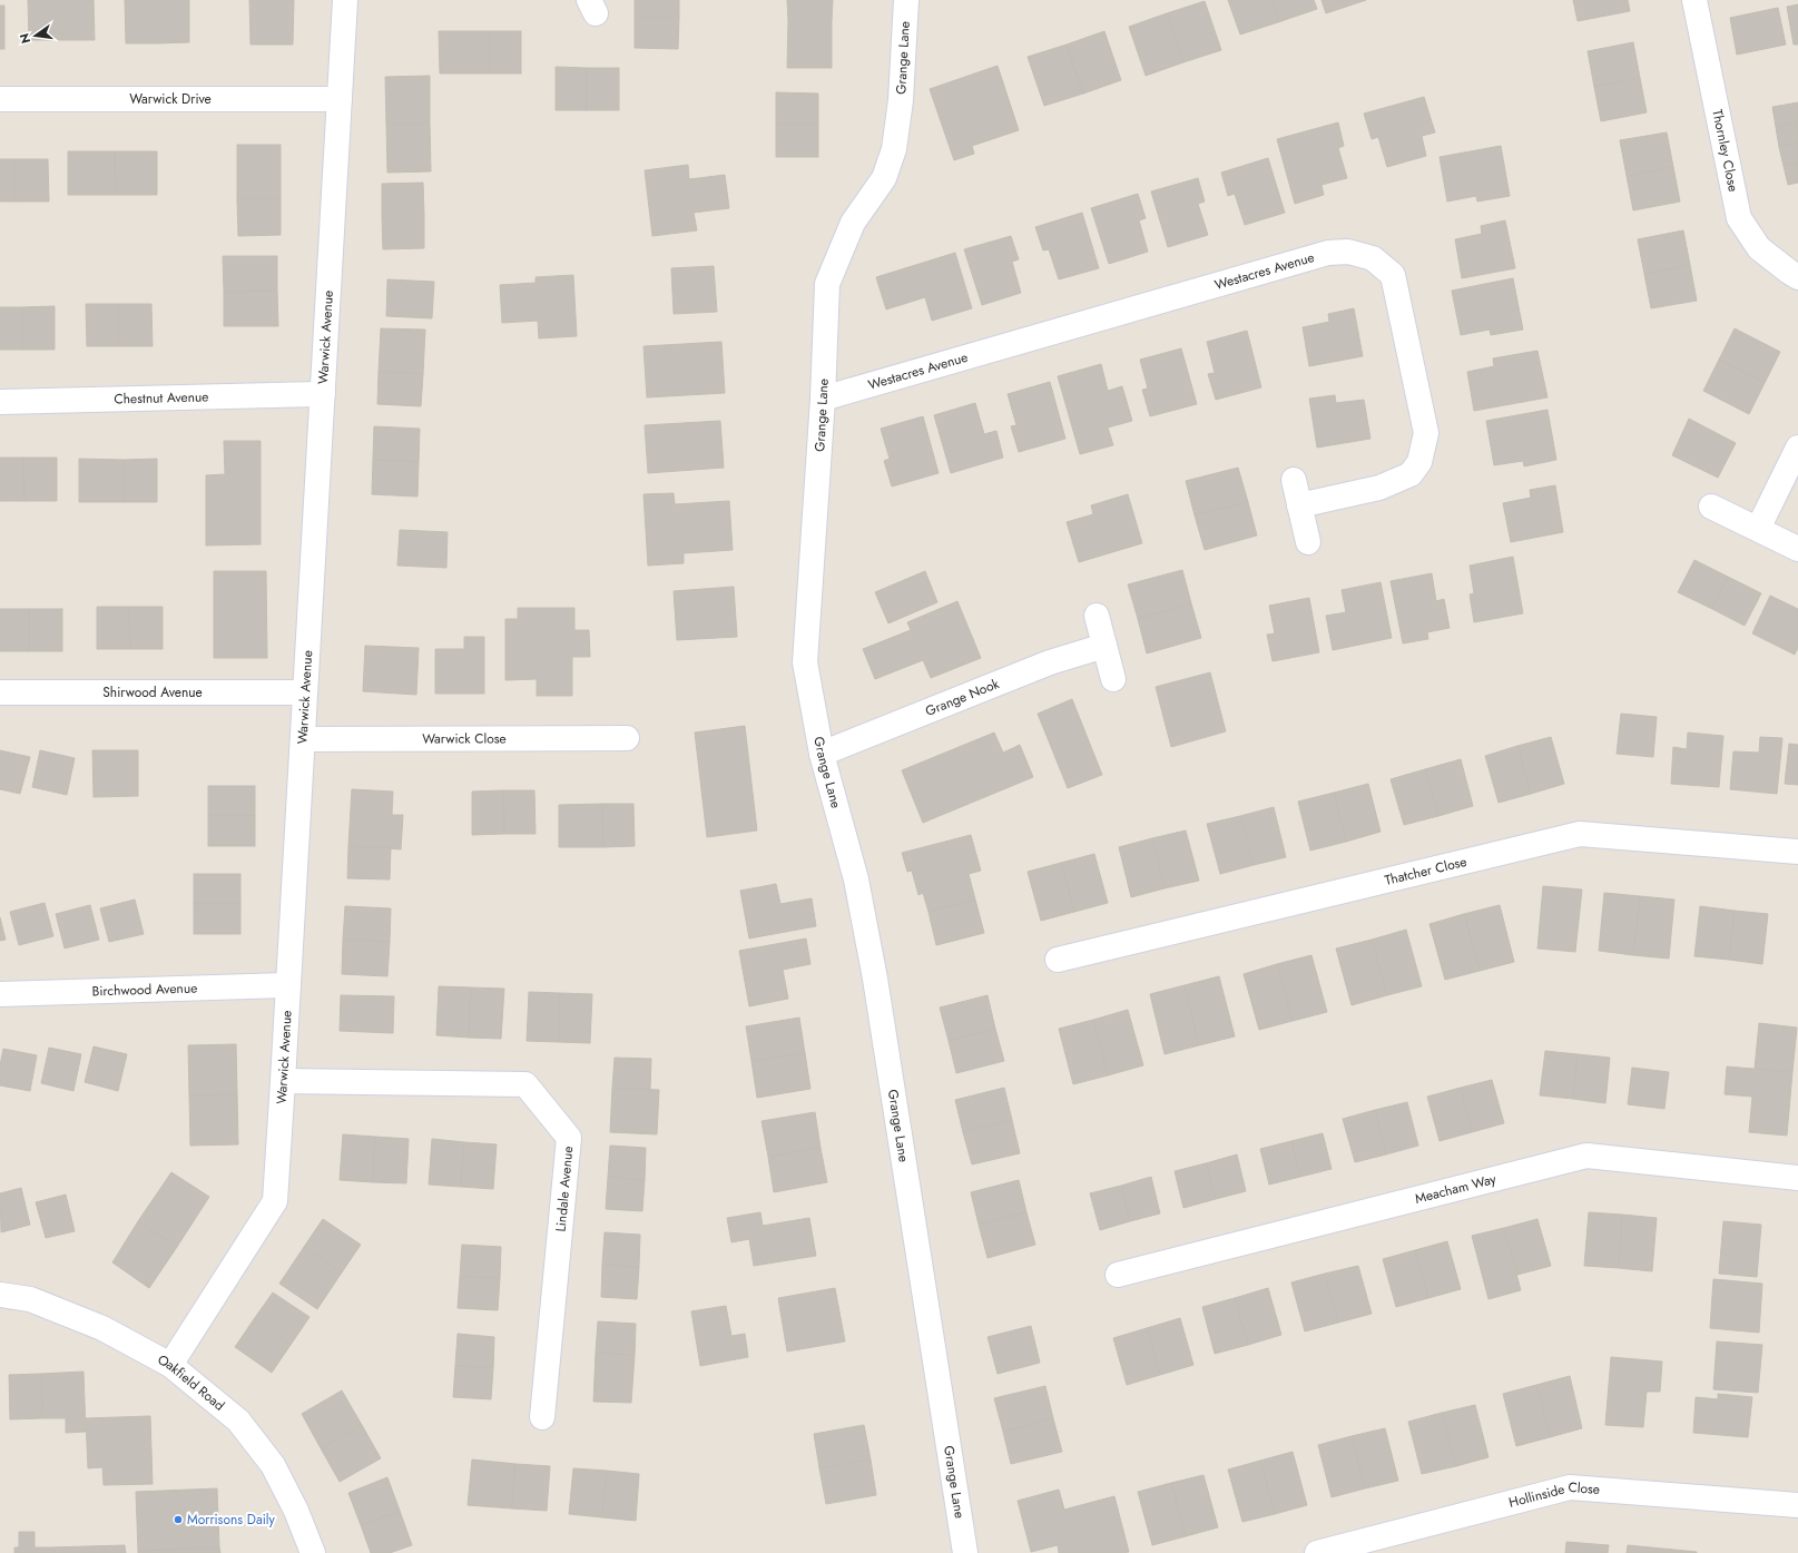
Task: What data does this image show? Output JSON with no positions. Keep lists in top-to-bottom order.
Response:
{
  "streets": {
    "street": [
      "Grange Lane",
      "Warwick Drive",
      "Thornley Close",
      "Westacres Avenue",
      "Warwick Avenue",
      "Chestnut Avenue",
      "Shirwood Avenue",
      "Grange Nook",
      "Warwick Close",
      "Thatcher Close",
      "Birchwood Avenue",
      "Lindale Avenue",
      "Meacham Way",
      "Oakfield Road",
      "Hollinside Close"
    ]
  },
  "crossings": [
    ["Grange Lane", "Westacres Avenue"],
    ["Grange Lane", "Grange Nook"],
    ["Warwick Drive", "Warwick Avenue"],
    ["Warwick Avenue", "Chestnut Avenue"],
    ["Warwick Avenue", "Shirwood Avenue"],
    ["Warwick Avenue", "Warwick Close"],
    ["Warwick Avenue", "Birchwood Avenue"],
    ["Warwick Avenue", "Lindale Avenue"],
    ["Warwick Avenue", "Oakfield Road"]
  ],
  "places": ["Morrisons Daily"],
  "north": "left"
}
